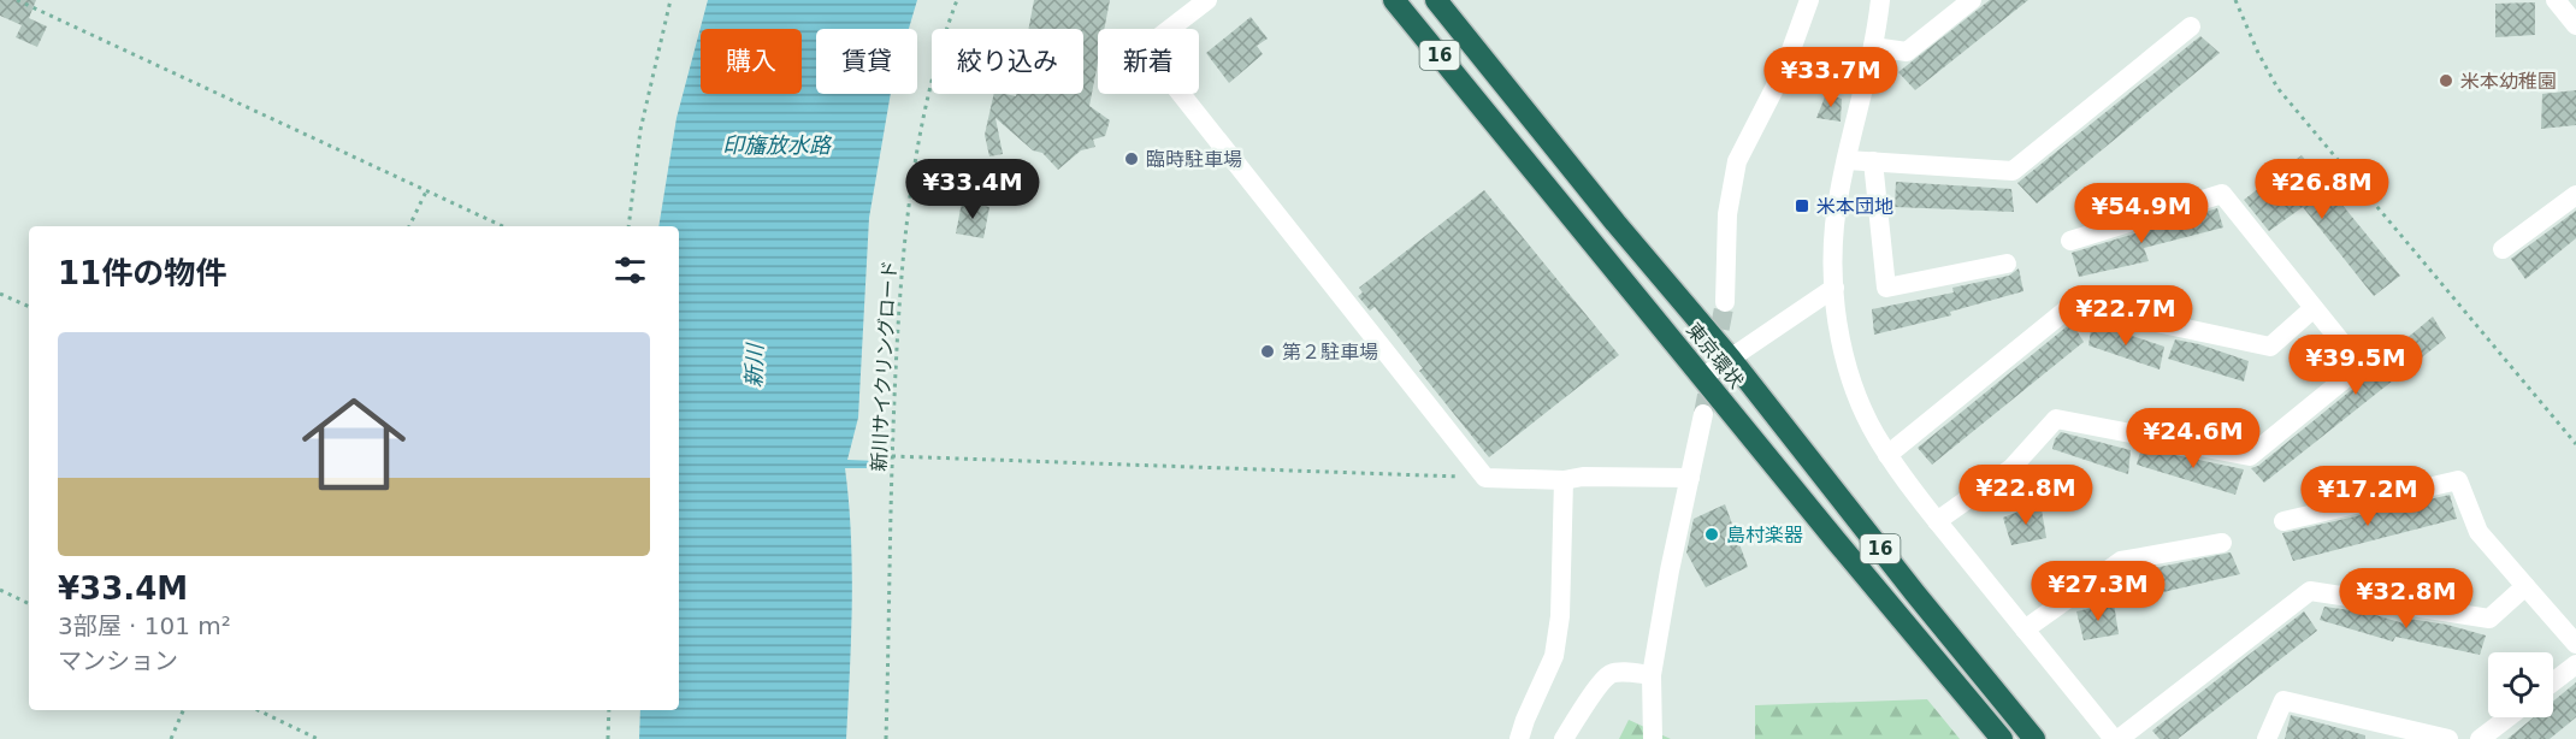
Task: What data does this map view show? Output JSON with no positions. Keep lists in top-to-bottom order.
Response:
{
  "streets": {
    "highway": ["16", "東京環状"],
    "path": ["新川サイクリングロード"]
  },
  "water": ["印旛放水路", "新川"],
  "places": {
    "other": [
      "米本幼稚園",
      "臨時駐車場",
      "第２駐車場",
      "島村楽器"
    ],
    "transit": ["米本団地"]
  },
  "page": {
    "chip": [
      "購入",
      "賃貸",
      "絞り込み",
      "新着"
    ],
    "price": [
      "¥33.7M",
      "¥33.4M",
      "¥26.8M",
      "¥54.9M",
      "¥22.7M",
      "¥39.5M",
      "¥24.6M",
      "¥22.8M",
      "¥17.2M",
      "¥27.3M",
      "¥32.8M"
    ],
    "heading": "11件の物件",
    "list": [
      {
        "name": "¥33.4M",
        "note": "3部屋 · 101 m² · マンション"
      }
    ]
  }
}
